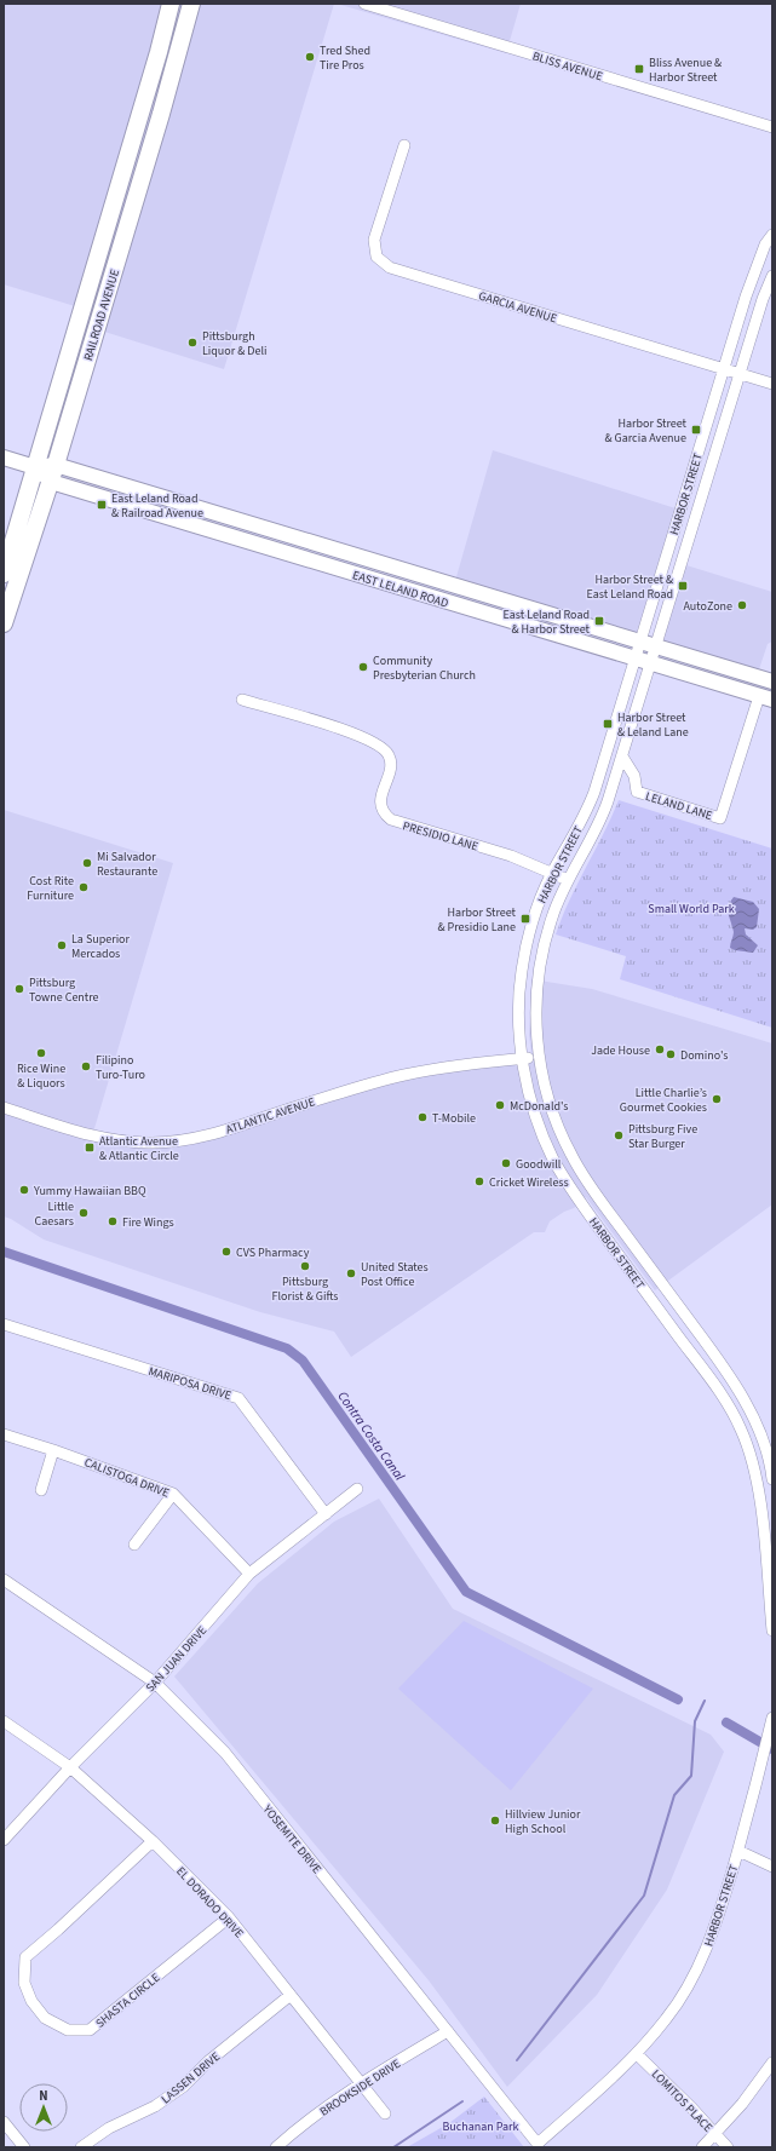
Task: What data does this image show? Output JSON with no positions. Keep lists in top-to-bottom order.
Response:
{
  "streets": {
    "highway": ["RAILROAD AVENUE"],
    "main road": ["EAST LELAND ROAD"],
    "street": [
      "BLISS AVENUE",
      "GARCIA AVENUE",
      "HARBOR STREET",
      "LELAND LANE",
      "PRESIDIO LANE",
      "ATLANTIC AVENUE",
      "MARIPOSA DRIVE",
      "CALISTOGA DRIVE",
      "SAN JUAN DRIVE",
      "YOSEMITE DRIVE",
      "EL DORADO DRIVE",
      "SHASTA CIRCLE",
      "LASSEN DRIVE",
      "BROOKSIDE DRIVE",
      "LOMITOS PLACE"
    ]
  },
  "crossings": [
    ["GARCIA AVENUE", "HARBOR STREET"],
    ["RAILROAD AVENUE", "EAST LELAND ROAD"],
    ["HARBOR STREET", "EAST LELAND ROAD"],
    ["HARBOR STREET", "LELAND LANE"],
    ["HARBOR STREET", "PRESIDIO LANE"],
    ["HARBOR STREET", "ATLANTIC AVENUE"],
    ["HARBOR STREET", "YOSEMITE DRIVE"],
    ["HARBOR STREET", "LOMITOS PLACE"],
    ["EAST LELAND ROAD", "LELAND LANE"],
    ["MARIPOSA DRIVE", "SAN JUAN DRIVE"],
    ["CALISTOGA DRIVE", "SAN JUAN DRIVE"],
    ["SAN JUAN DRIVE", "YOSEMITE DRIVE"],
    ["SAN JUAN DRIVE", "EL DORADO DRIVE"],
    ["YOSEMITE DRIVE", "BROOKSIDE DRIVE"],
    ["EL DORADO DRIVE", "SHASTA CIRCLE"],
    ["EL DORADO DRIVE", "LASSEN DRIVE"],
    ["EL DORADO DRIVE", "BROOKSIDE DRIVE"]
  ],
  "water": ["Contra Costa Canal"],
  "parks": ["Small World Park", "Buchanan Park"],
  "places": {
    "other": [
      "Tred Shed Tire Pros",
      "Pittsburgh Liquor & Deli",
      "AutoZone",
      "Community Presbyterian Church",
      "Mi Salvador Restaurante",
      "Cost Rite Furniture",
      "La Superior Mercados",
      "Pittsburg Towne Centre",
      "Jade House",
      "Rice Wine & Liquors",
      "Domino's",
      "Filipino Turo-Turo",
      "Little Charlie’s Gourmet Cookies",
      "McDonald's",
      "T-Mobile",
      "Pittsburg Five Star Burger",
      "Goodwill",
      "Cricket Wireless",
      "Yummy Hawaiian BBQ",
      "Little Caesars",
      "Fire Wings",
      "CVS Pharmacy",
      "Pittsburg Florist & Gifts",
      "United States Post Office",
      "Hillview Junior High School"
    ],
    "transit": [
      "Bliss Avenue & Harbor Street",
      "Harbor Street & Garcia Avenue",
      "East Leland Road & Railroad Avenue",
      "Harbor Street & East Leland Road",
      "East Leland Road & Harbor Street",
      "Harbor Street & Leland Lane",
      "Harbor Street & Presidio Lane",
      "Atlantic Avenue & Atlantic Circle"
    ]
  },
  "north": "top"
}
